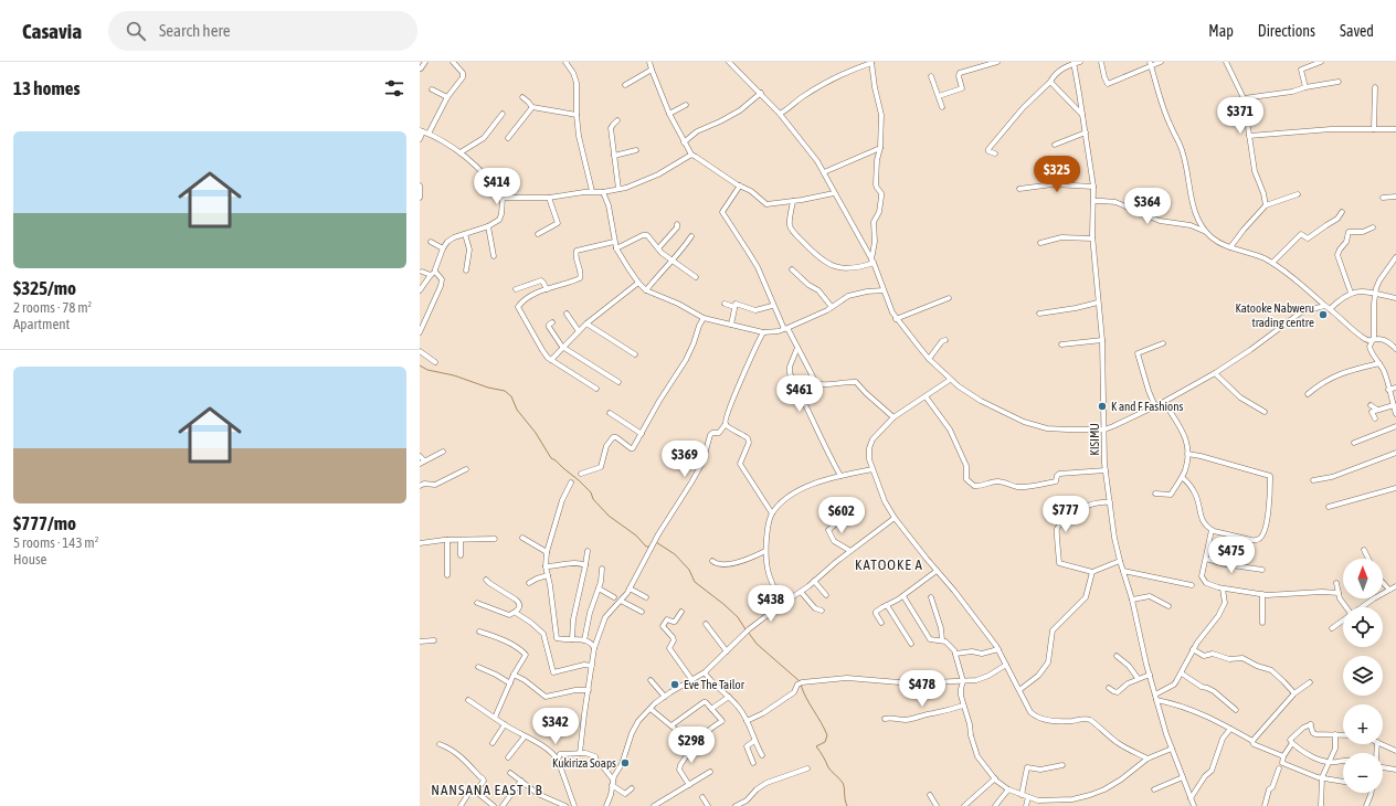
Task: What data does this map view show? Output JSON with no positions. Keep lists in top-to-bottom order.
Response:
{
  "streets": {
    "street": ["KISIMU"]
  },
  "districts": ["KATOOKE A", "NANSANA EAST I B"],
  "places": [
    "Katooke Nabweru trading centre",
    "K and F Fashions",
    "Eve The Tailor",
    "Kukiriza Soaps"
  ],
  "north": "top",
  "page": {
    "header": "Casavia",
    "search": "Search here",
    "nav": ["Map", "Directions", "Saved"],
    "heading": "13 homes",
    "price": [
      "$371",
      "$325",
      "$414",
      "$364",
      "$461",
      "$369",
      "$777",
      "$602",
      "$475",
      "$438",
      "$478",
      "$342",
      "$298"
    ],
    "list": [
      {
        "name": "$325/mo",
        "note": "2 rooms · 78 m² · Apartment"
      },
      {
        "name": "$777/mo",
        "note": "5 rooms · 143 m² · House"
      }
    ],
    "map_buttons": ["+", "−"]
  }
}
